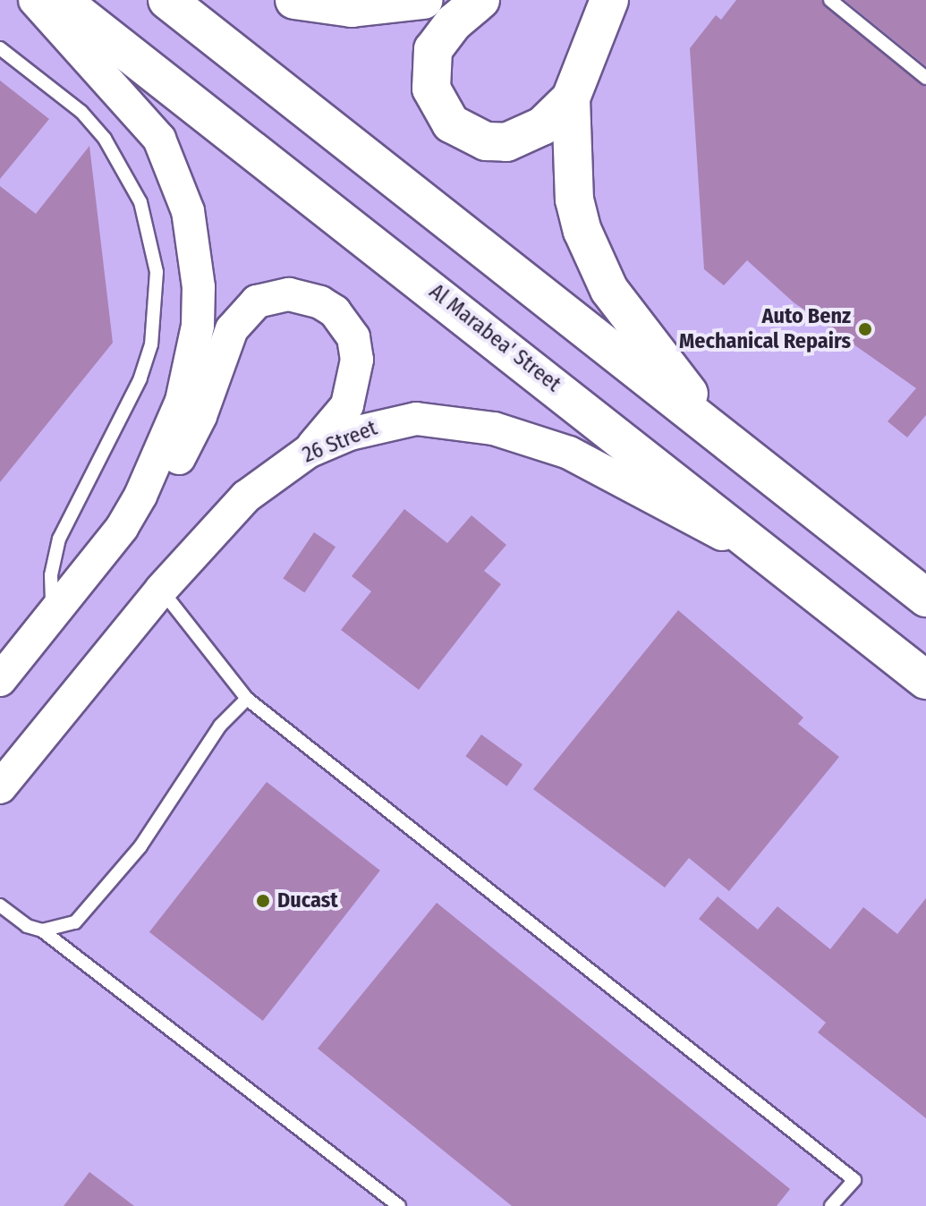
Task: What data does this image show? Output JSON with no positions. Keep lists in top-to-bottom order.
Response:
{
  "streets": {
    "main road": ["Al Marabea' Street"],
    "street": ["26 Street"]
  },
  "crossings": [
    ["Al Marabea' Street", "26 Street"]
  ],
  "places": ["Auto Benz Mechanical Repairs", "Ducast"]
}
